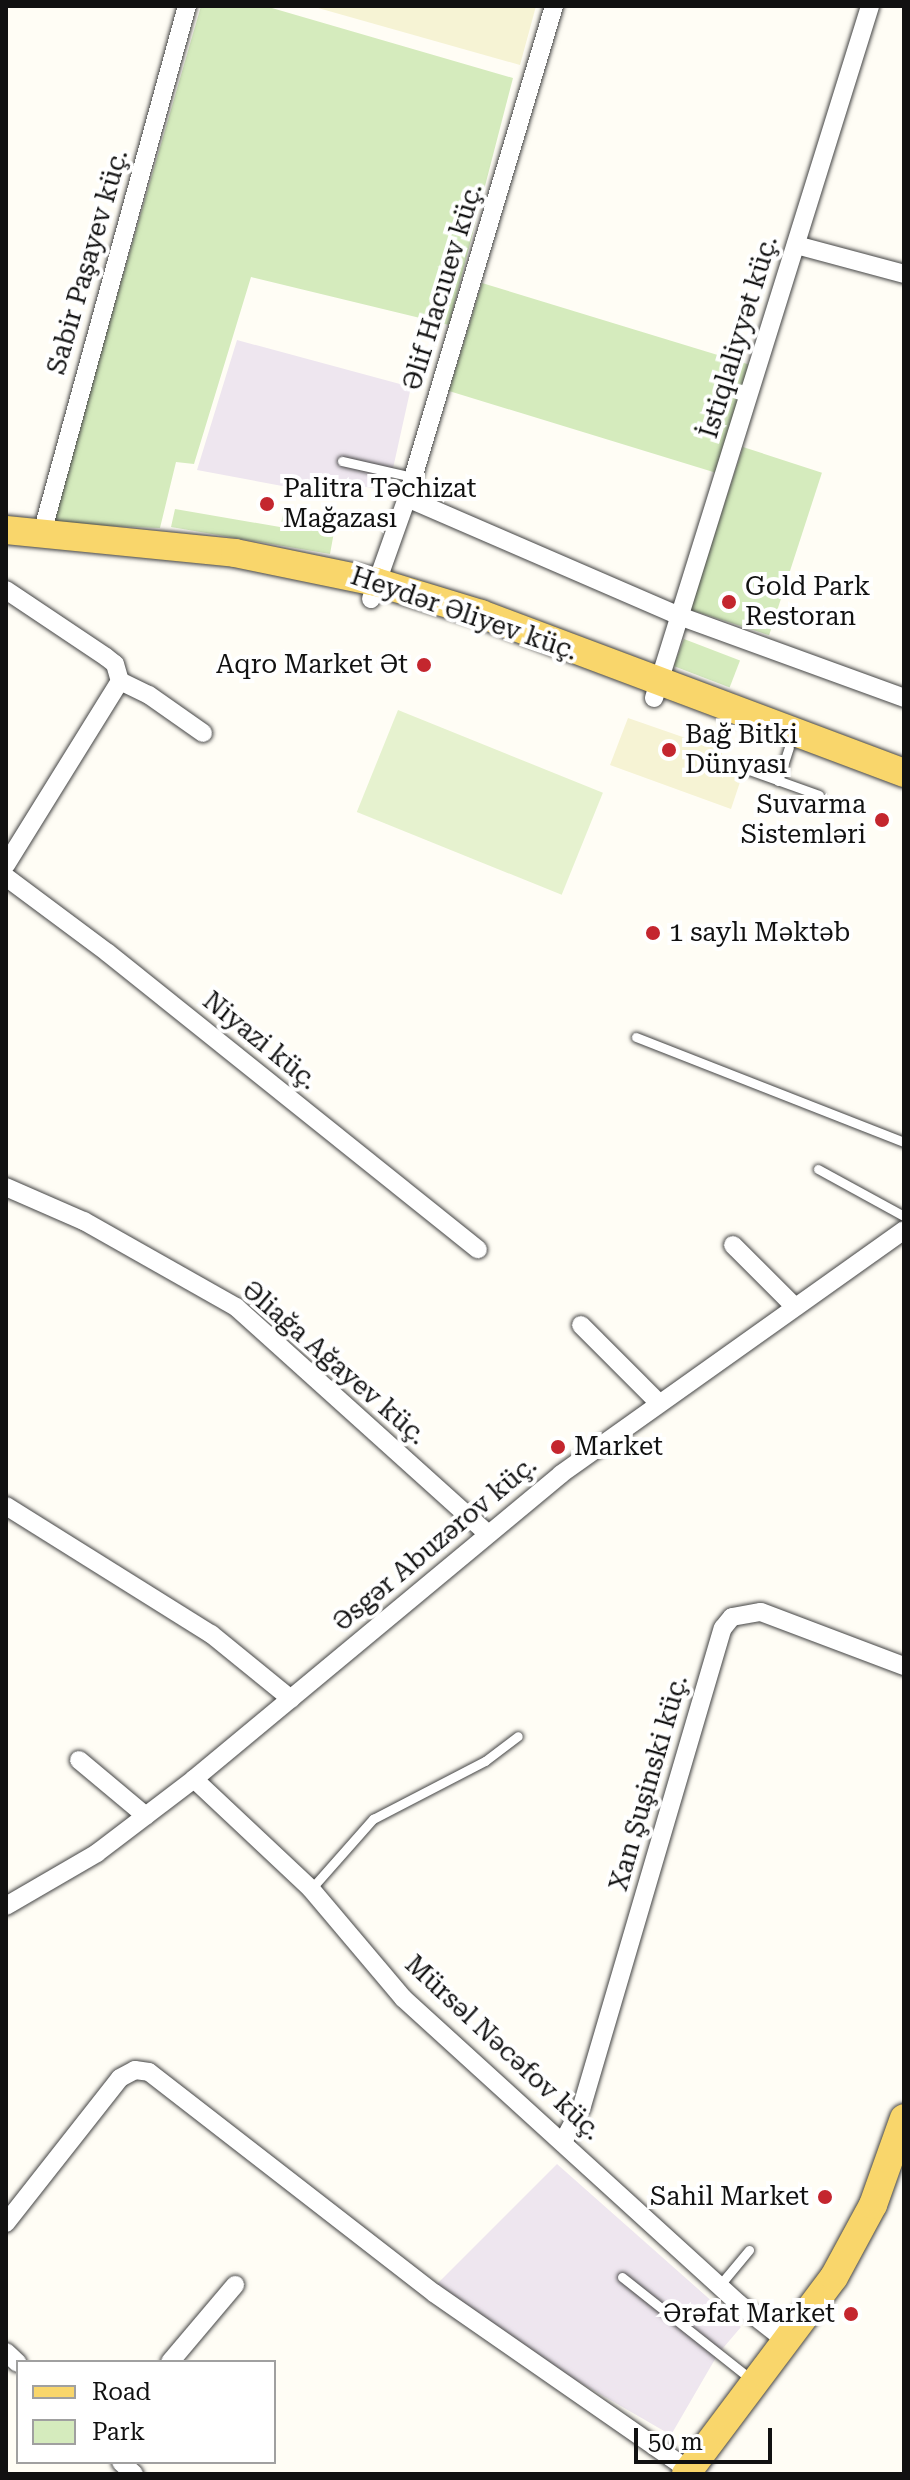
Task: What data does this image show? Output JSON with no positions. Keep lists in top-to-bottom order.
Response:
{
  "streets": {
    "main road": ["Heydər Əliyev küç."],
    "street": [
      "Sabir Paşayev küç.",
      "Əlif Hacıuev küç.",
      "İstiqlaliyyət küç.",
      "Niyazi küç.",
      "Əliağa Ağayev küç.",
      "Əsgər Abuzərov küç.",
      "Xan Şuşinski küç.",
      "Mürsəl Nəcəfov küç."
    ]
  },
  "crossings": [
    ["Sabir Paşayev küç.", "Heydər Əliyev küç."],
    ["Əlif Hacıuev küç.", "Heydər Əliyev küç."],
    ["İstiqlaliyyət küç.", "Heydər Əliyev küç."],
    ["Əliağa Ağayev küç.", "Əsgər Abuzərov küç."],
    ["Əsgər Abuzərov küç.", "Mürsəl Nəcəfov küç."],
    ["Xan Şuşinski küç.", "Mürsəl Nəcəfov küç."]
  ],
  "places": [
    "Palitra Təchizat Mağazası",
    "Gold Park Restoran",
    "Aqro Market Ət",
    "Bağ Bitki Dünyası",
    "Suvarma Sistemləri",
    "1 saylı Məktəb",
    "Market",
    "Sahil Market",
    "Ərəfat Market"
  ],
  "legend": ["Road", "Park"],
  "scale_bar": "50 m"
}
